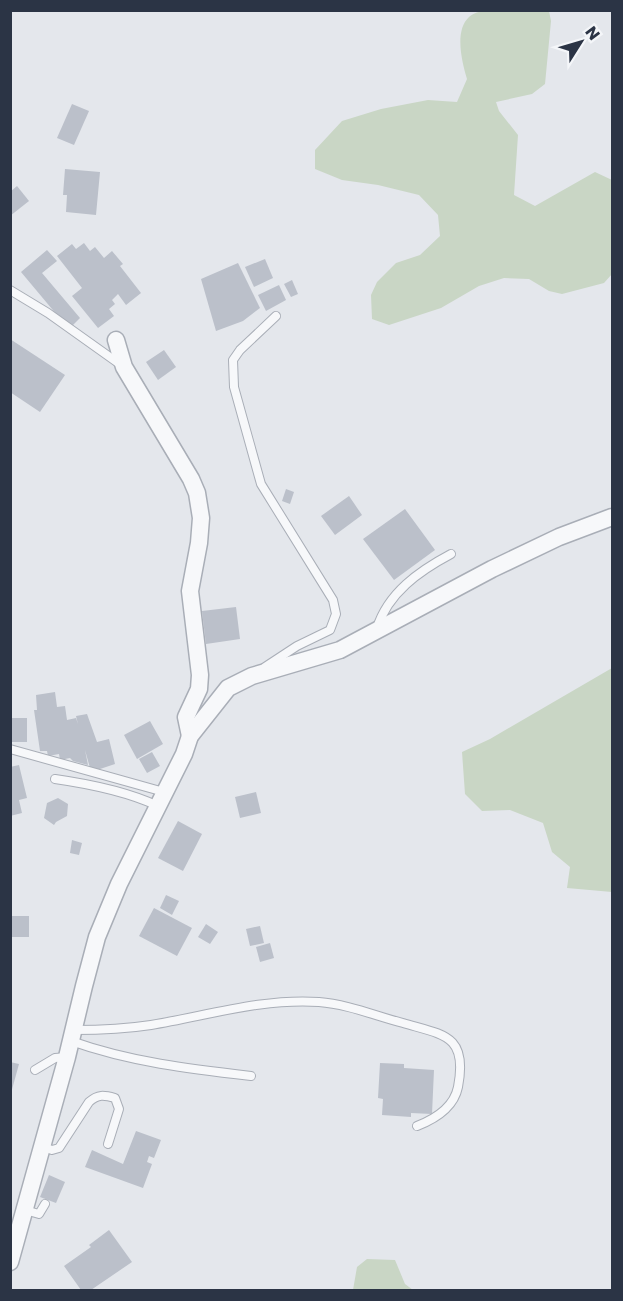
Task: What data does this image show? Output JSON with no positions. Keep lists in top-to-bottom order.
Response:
{
  "north": "top right"
}
